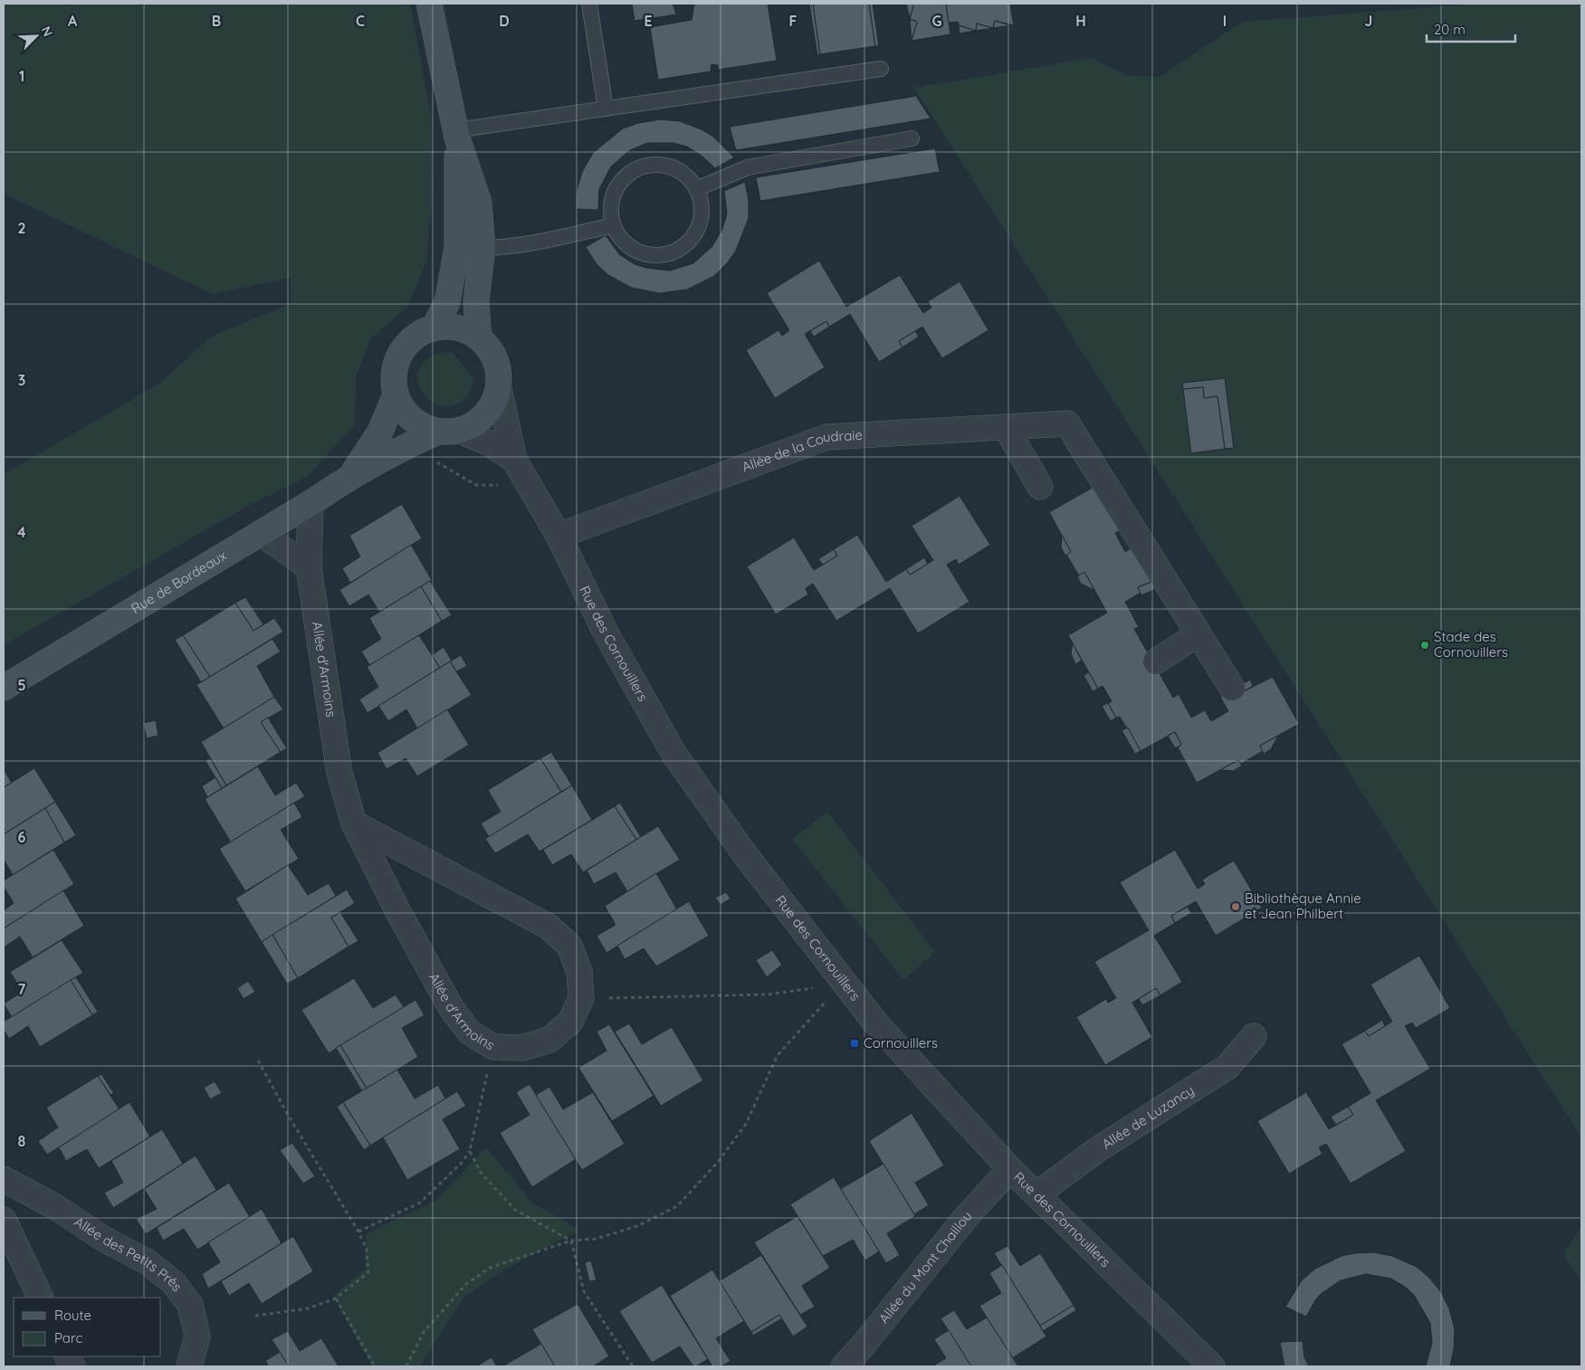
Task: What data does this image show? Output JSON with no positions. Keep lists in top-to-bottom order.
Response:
{
  "streets": {
    "main road": ["Rue de Bordeaux"],
    "street": [
      "Allée de la Coudraie",
      "Rue des Cornouillers",
      "Allée d'Armoins",
      "Allée de Luzancy",
      "Allée des Petits Prés",
      "Allée du Mont Chaillou"
    ]
  },
  "crossings": [
    ["Allée de la Coudraie", "Rue des Cornouillers"],
    ["Rue de Bordeaux", "Rue des Cornouillers"],
    ["Rue de Bordeaux", "Allée d'Armoins"],
    ["Rue des Cornouillers", "Allée de Luzancy"],
    ["Rue des Cornouillers", "Allée du Mont Chaillou"]
  ],
  "places": {
    "other": ["Stade des Cornouillers", "Bibliothèque Annie et Jean Philbert"],
    "transit": ["Cornouillers"]
  },
  "legend": ["Route", "Parc"],
  "scale_bar": "20 m",
  "north": "top right",
  "grid": {
    "columns": [
      "A",
      "B",
      "C",
      "D",
      "E",
      "F",
      "G",
      "H",
      "I",
      "J"
    ],
    "rows": [
      "1",
      "2",
      "3",
      "4",
      "5",
      "6",
      "7",
      "8"
    ]
  }
}
